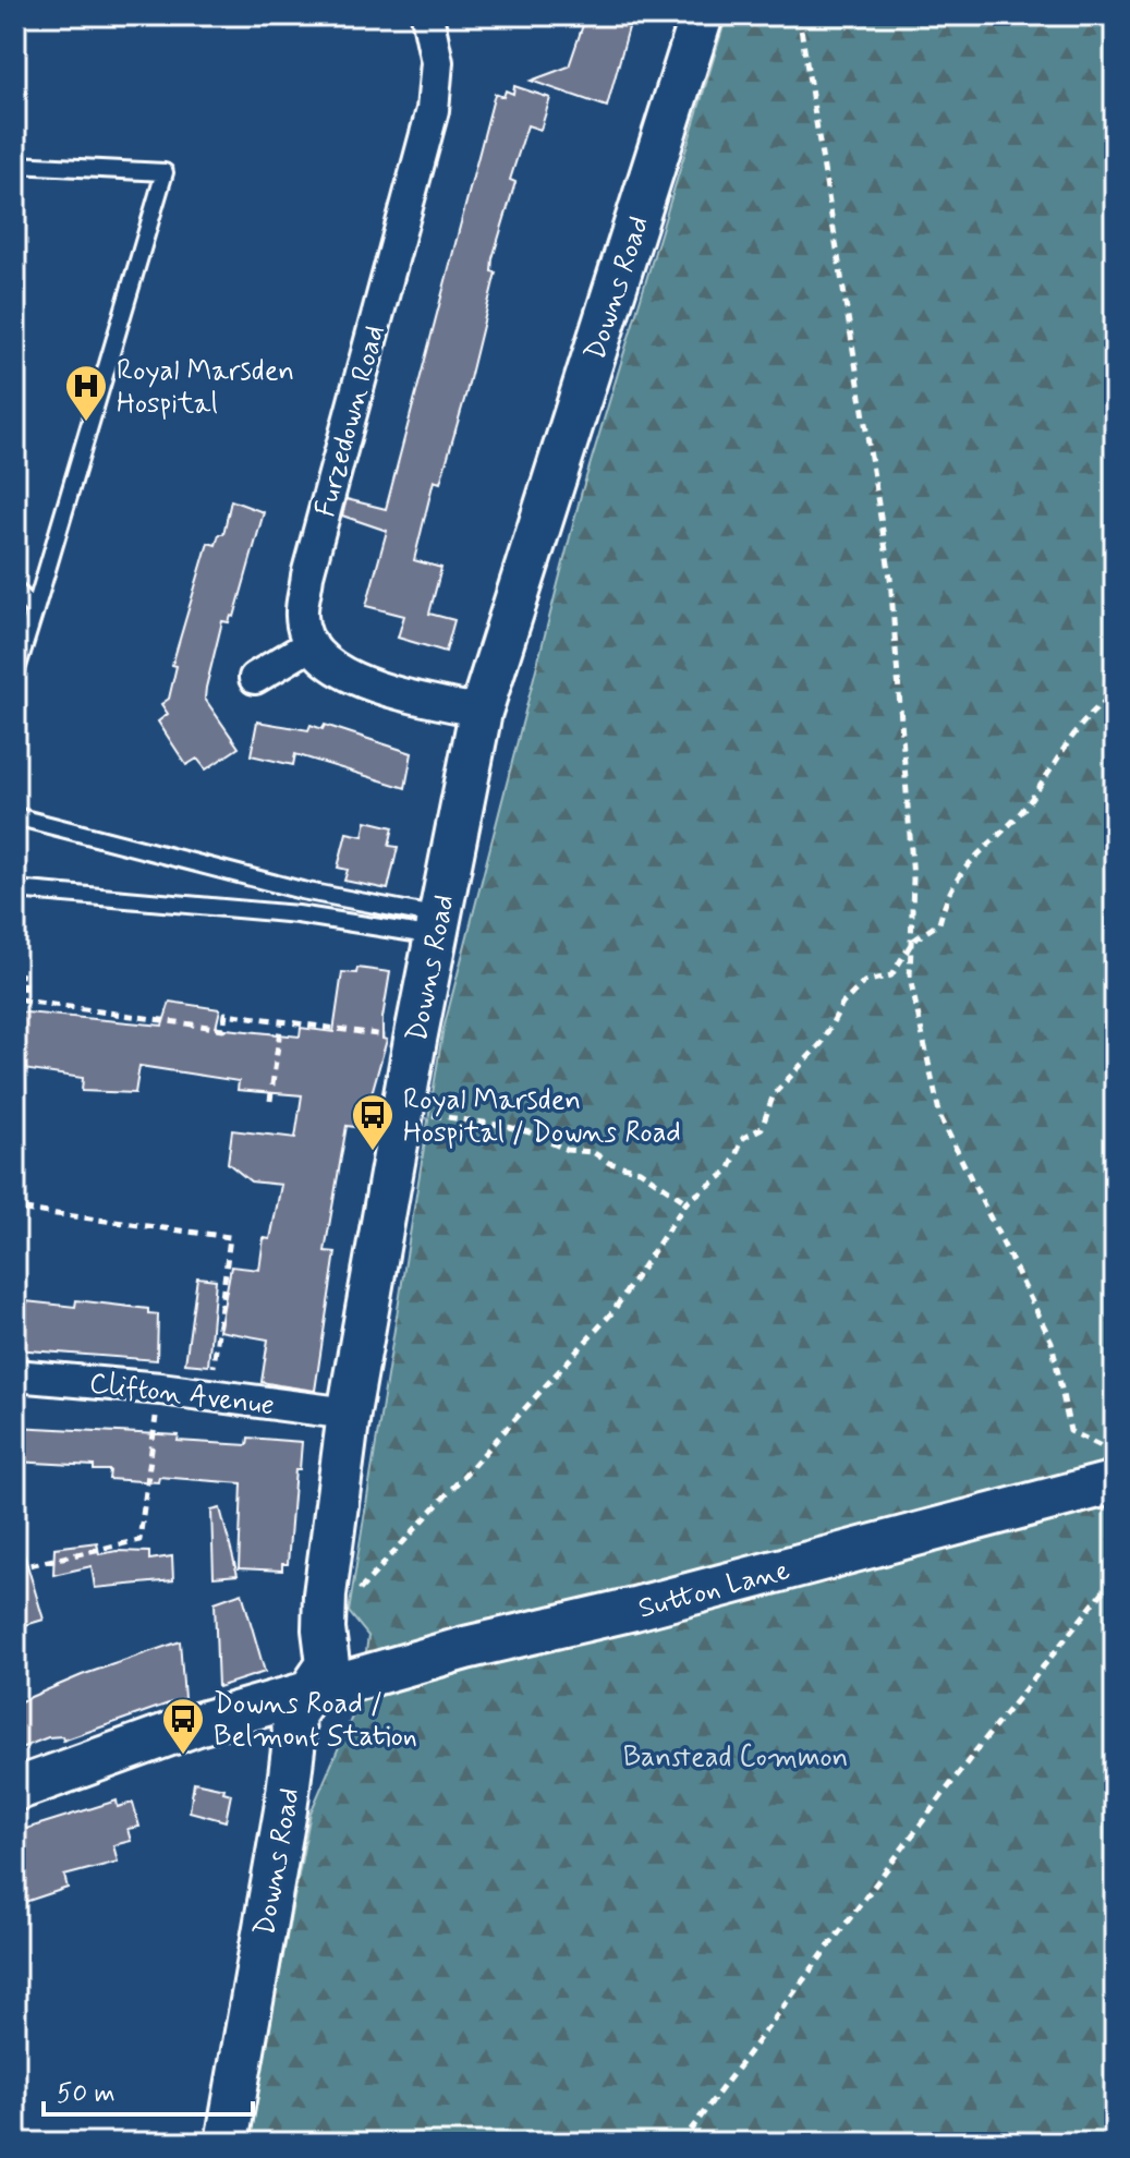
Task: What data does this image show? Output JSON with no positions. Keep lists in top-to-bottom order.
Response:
{
  "streets": {
    "street": [
      "Downs Road",
      "Furzedown Road",
      "Clifton Avenue",
      "Sutton Lane"
    ]
  },
  "crossings": [
    ["Downs Road", "Clifton Avenue"],
    ["Downs Road", "Sutton Lane"]
  ],
  "parks": ["Banstead Common"],
  "places": {
    "hospital": ["Royal Marsden Hospital"],
    "bus stop": ["Royal Marsden Hospital / Downs Road", "Downs Road / Belmont Station"]
  },
  "scale_bar": "50 m"
}
